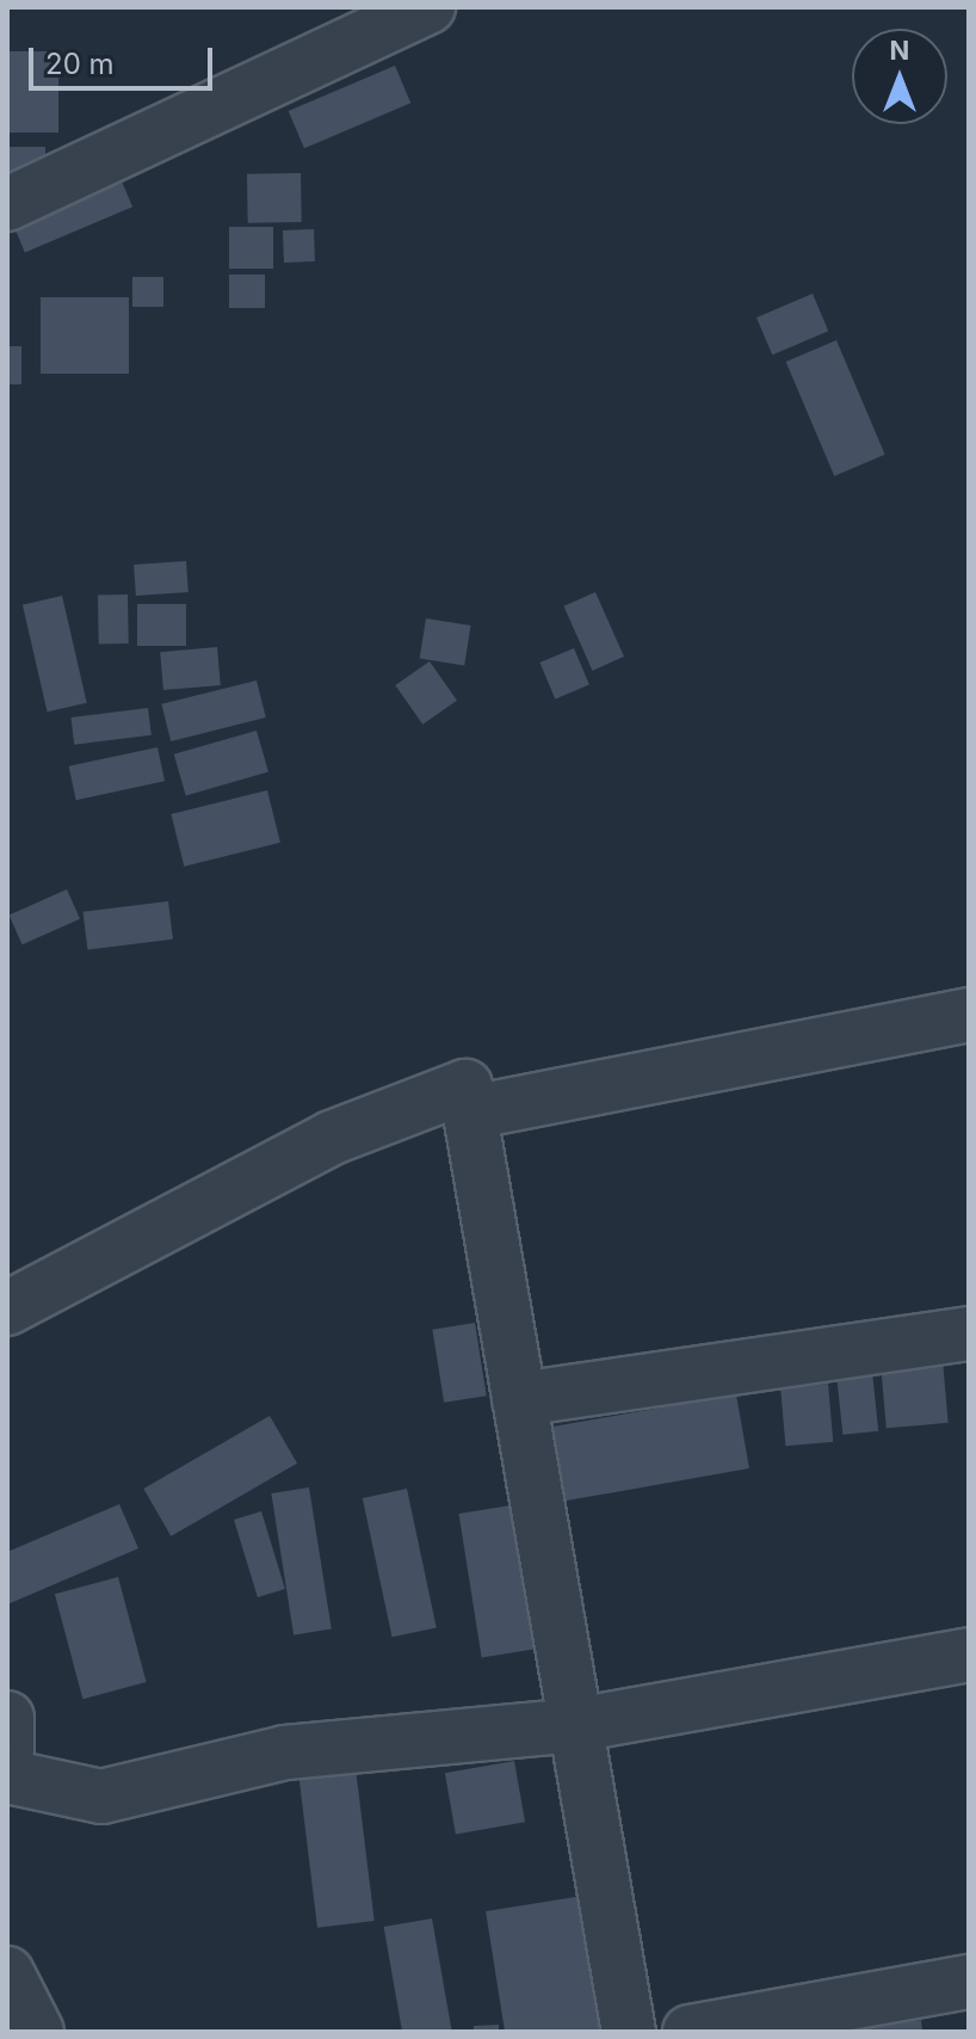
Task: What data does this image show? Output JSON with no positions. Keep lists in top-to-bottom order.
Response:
{
  "scale_bar": "20 m",
  "north": "top"
}
